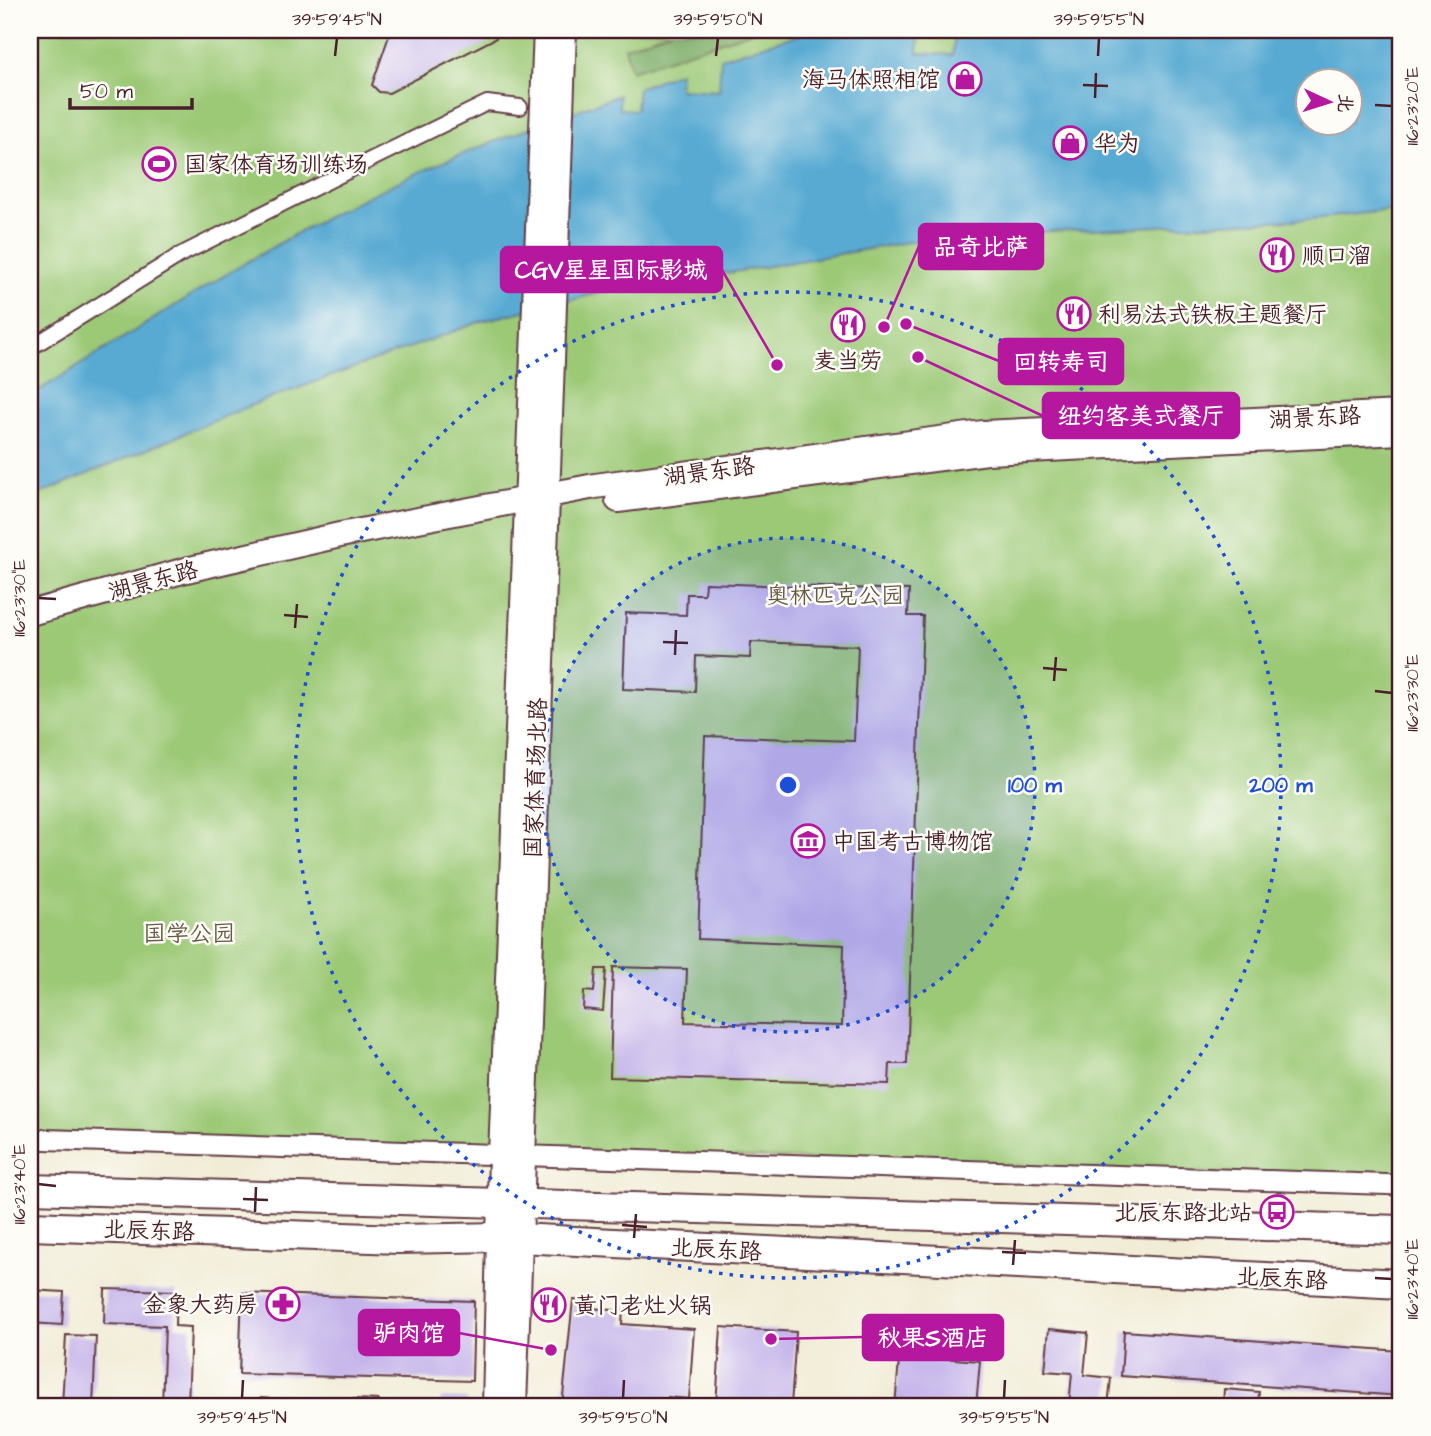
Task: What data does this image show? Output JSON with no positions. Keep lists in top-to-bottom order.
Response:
{
  "streets": {
    "main road": ["北辰东路"],
    "street": ["湖景东路", "国家体育场北路"]
  },
  "crossings": [
    ["湖景东路", "国家体育场北路"],
    ["国家体育场北路", "北辰东路"]
  ],
  "parks": ["奥林匹克公园", "国学公园"],
  "places": {
    "shop": ["海马体照相馆", "华为"],
    "sports": ["国家体育场训练场"],
    "restaurant": [
      "顺口溜",
      "利易法式铁板主题餐厅",
      "麦当劳",
      "黄门老灶火锅"
    ],
    "other": [
      "回转寿司",
      "品奇比萨",
      "纽约客美式餐厅",
      "CGV星星国际影城",
      "秋果S酒店",
      "驴肉馆"
    ],
    "museum": ["中国考古博物馆"],
    "bus stop": ["北辰东路北站"],
    "pharmacy": ["金象大药房"]
  },
  "scale_bar": "50 m",
  "north": "right",
  "coordinates": [
    "39°59'45\"N",
    "39°59'50\"N",
    "39°59'55\"N",
    "116°23'20\"E",
    "116°23'30\"E",
    "116°23'40\"E"
  ],
  "rings": ["100 m", "200 m"]
}
